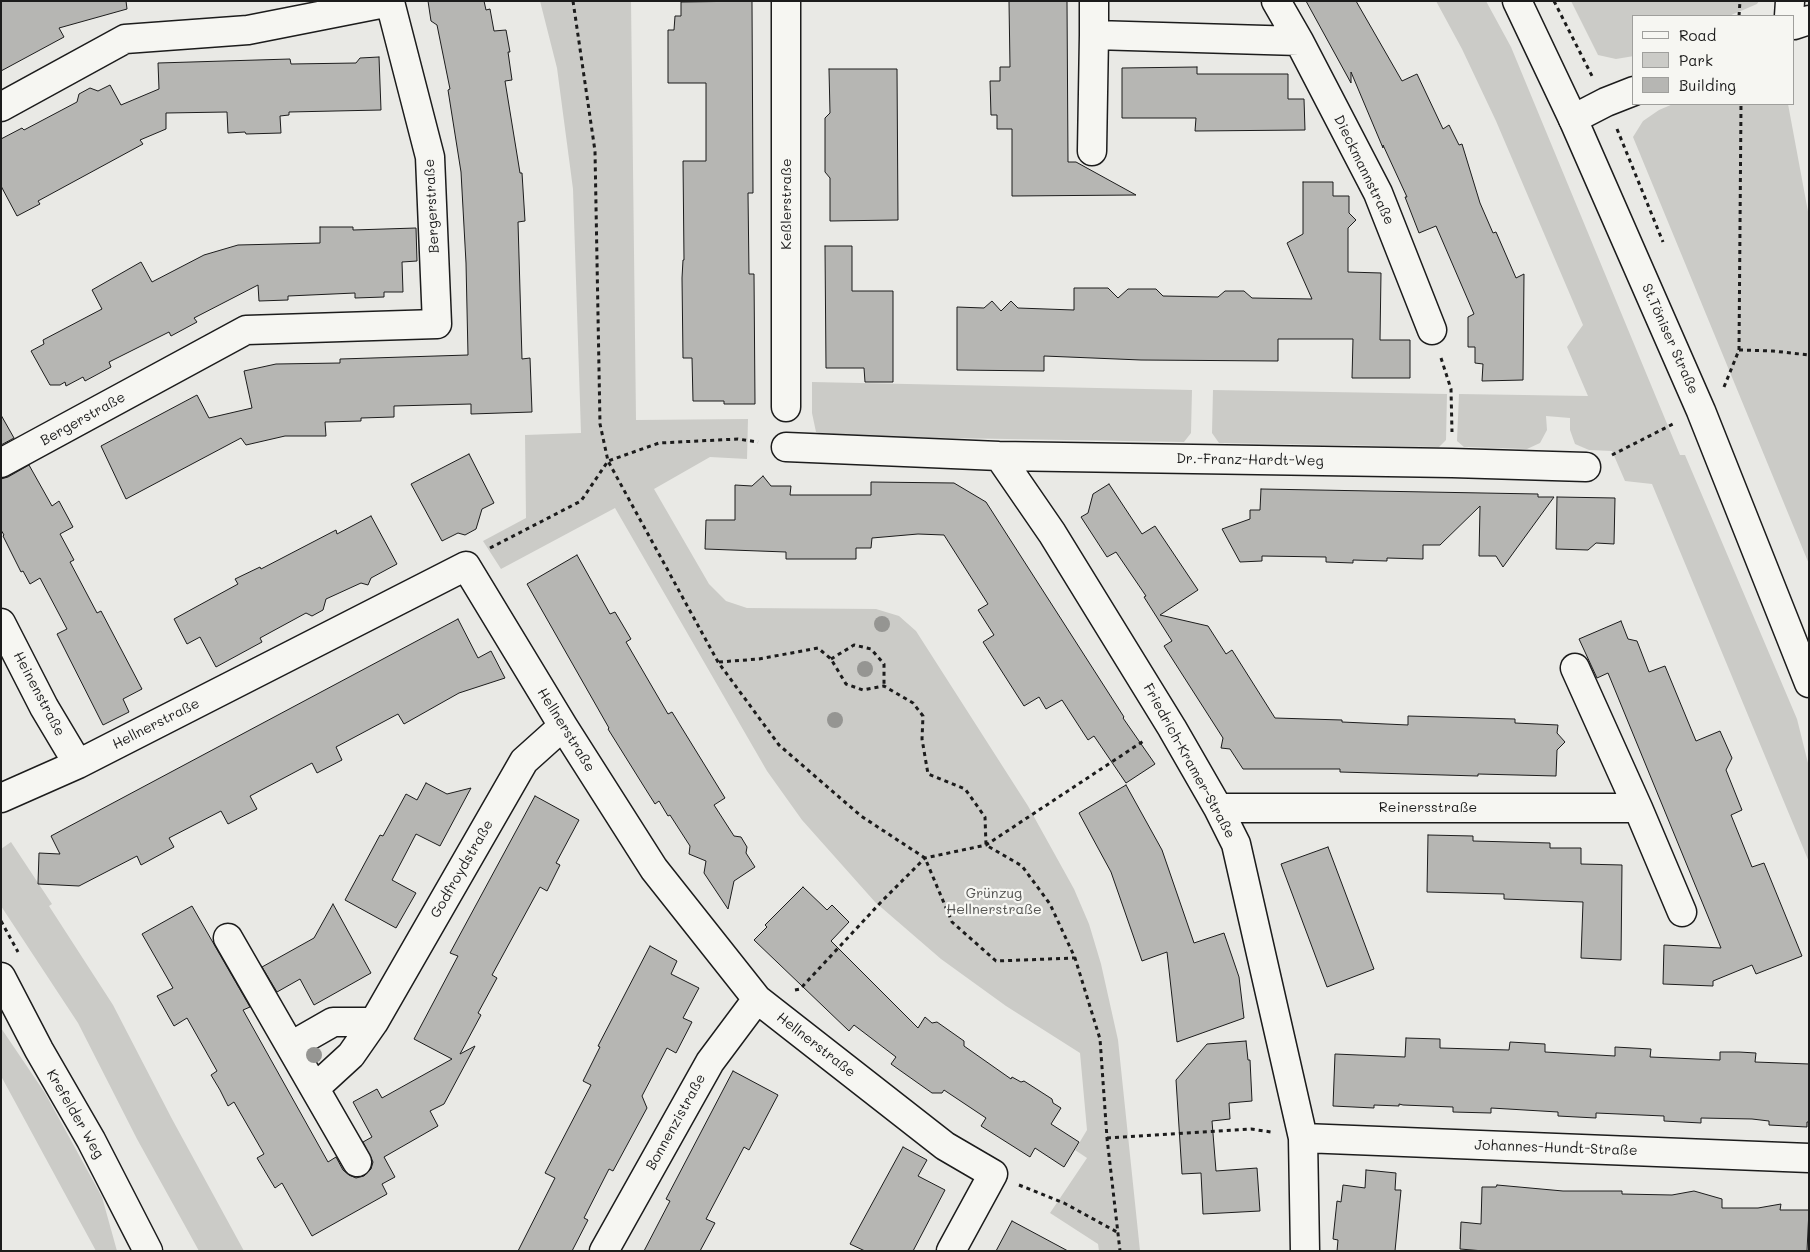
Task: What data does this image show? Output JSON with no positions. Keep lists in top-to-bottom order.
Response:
{
  "streets": {
    "street": [
      "Dieckmannstraße",
      "Keßlerstraße",
      "Bergerstraße",
      "St.Töniser Straße",
      "Dr.-Franz-Hardt-Weg",
      "Heinenstraße",
      "Hellnerstraße",
      "Friedrich-Kramer-Straße",
      "Reinersstraße",
      "Godfroydstraße",
      "Krefelder Weg",
      "Bonnenzistraße",
      "Johannes-Hundt-Straße"
    ]
  },
  "crossings": [
    ["Dr.-Franz-Hardt-Weg", "Friedrich-Kramer-Straße"],
    ["Heinenstraße", "Hellnerstraße"],
    ["Hellnerstraße", "Godfroydstraße"],
    ["Hellnerstraße", "Bonnenzistraße"],
    ["Friedrich-Kramer-Straße", "Reinersstraße"],
    ["Friedrich-Kramer-Straße", "Johannes-Hundt-Straße"]
  ],
  "parks": ["Grünzug Hellnerstraße"],
  "legend": ["Road", "Park", "Building"]
}
